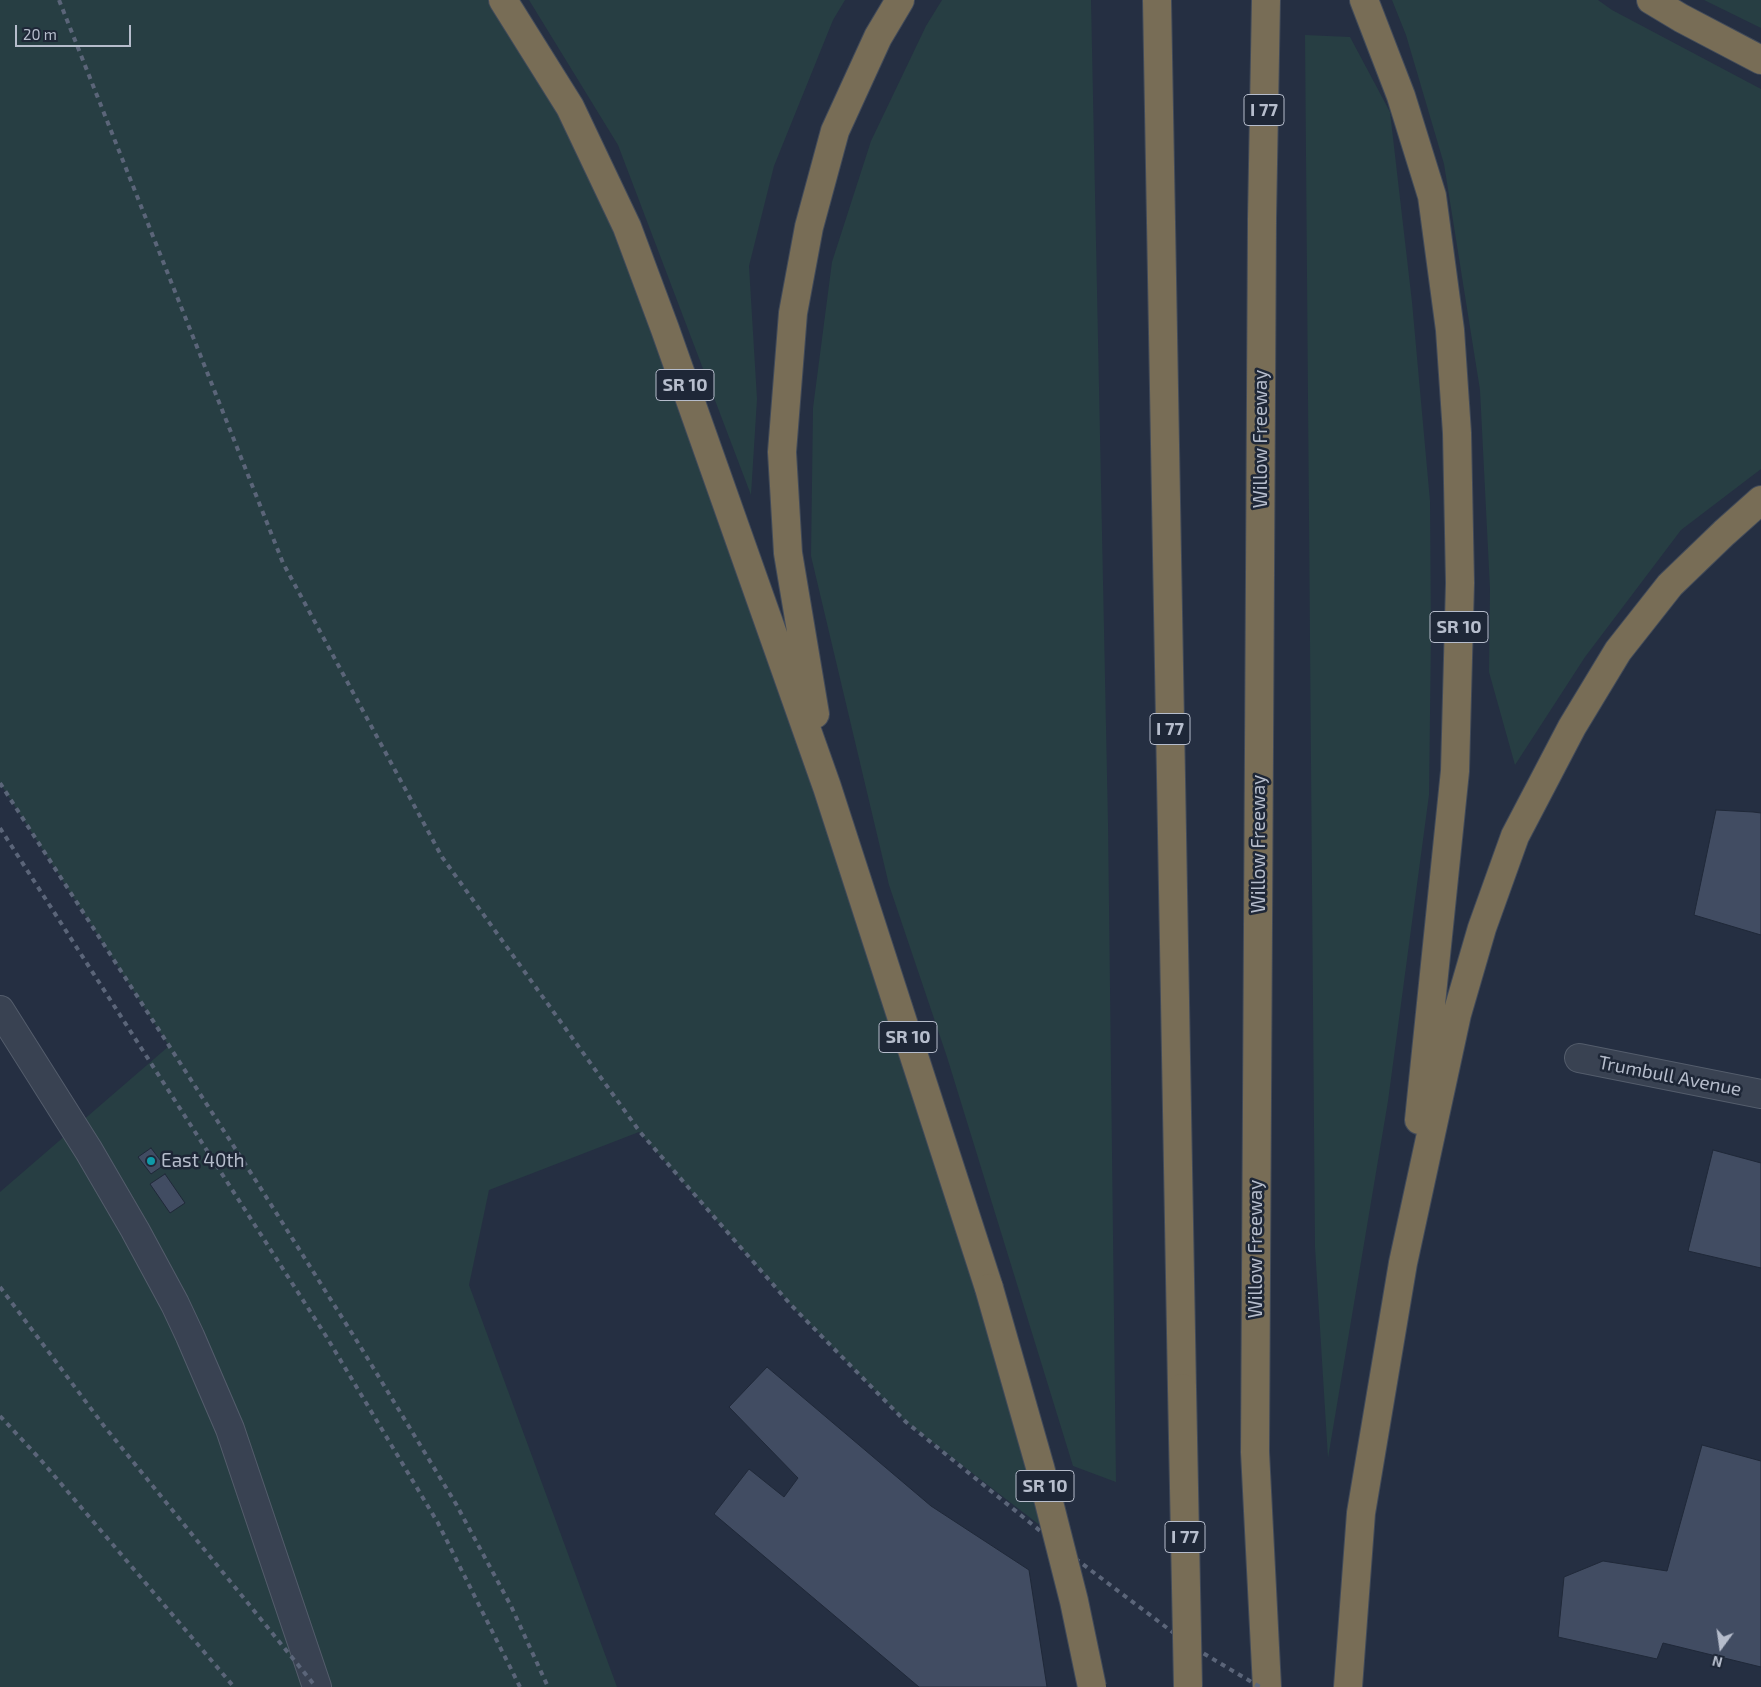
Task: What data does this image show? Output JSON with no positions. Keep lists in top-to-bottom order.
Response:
{
  "streets": {
    "highway": ["I 77", "SR 10", "Willow Freeway"],
    "street": ["Trumbull Avenue"]
  },
  "places": ["East 40th"],
  "scale_bar": "20 m",
  "north": "bottom"
}
